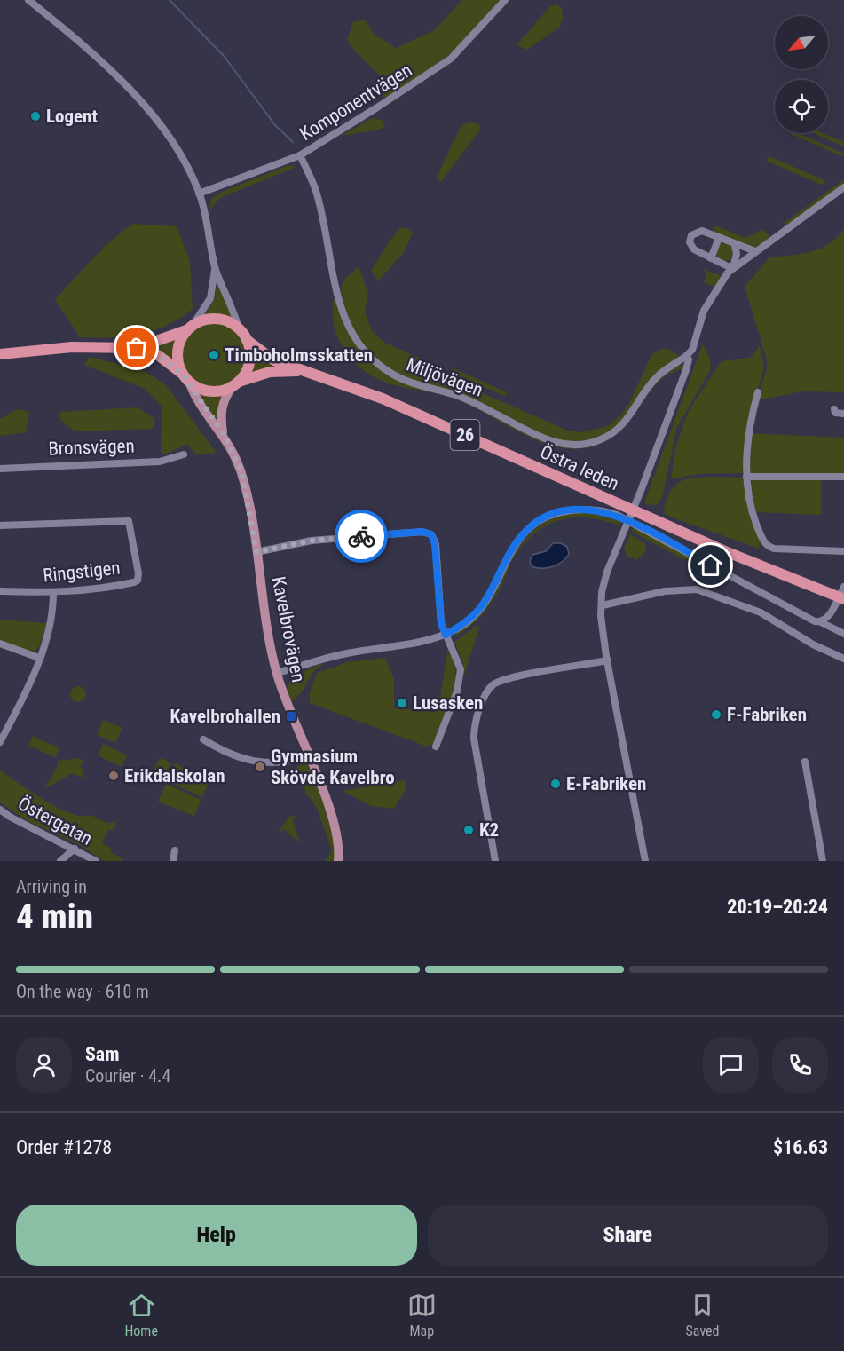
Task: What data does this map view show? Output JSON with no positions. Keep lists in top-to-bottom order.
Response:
{
  "streets": {
    "highway": ["26", "Östra leden"],
    "main road": ["Kavelbrovägen"],
    "street": [
      "Komponentvägen",
      "Miljövägen",
      "Bronsvägen",
      "Ringstigen",
      "Östergatan"
    ]
  },
  "crossings": [
    ["Komponentvägen", "Miljövägen"],
    ["26", "Östra leden"],
    ["26", "Kavelbrovägen"],
    ["Östra leden", "Kavelbrovägen"]
  ],
  "places": {
    "other": [
      "Logent",
      "Timboholmsskatten",
      "Lusasken",
      "F-Fabriken",
      "Gymnasium Skövde Kavelbro",
      "Erikdalskolan",
      "E-Fabriken",
      "K2"
    ],
    "transit": ["Kavelbrohallen"]
  },
  "north": "bottom left",
  "page": {
    "heading": ["4 min", "Arriving in", "20:19–20:24"],
    "panel": [
      "Sam",
      "Courier · 4.4",
      "Order #1278",
      "$16.63"
    ],
    "bar": "On the way · 610 m",
    "buttons": ["Help", "Share"],
    "tabs": ["Home", "Map", "Saved"]
  }
}
